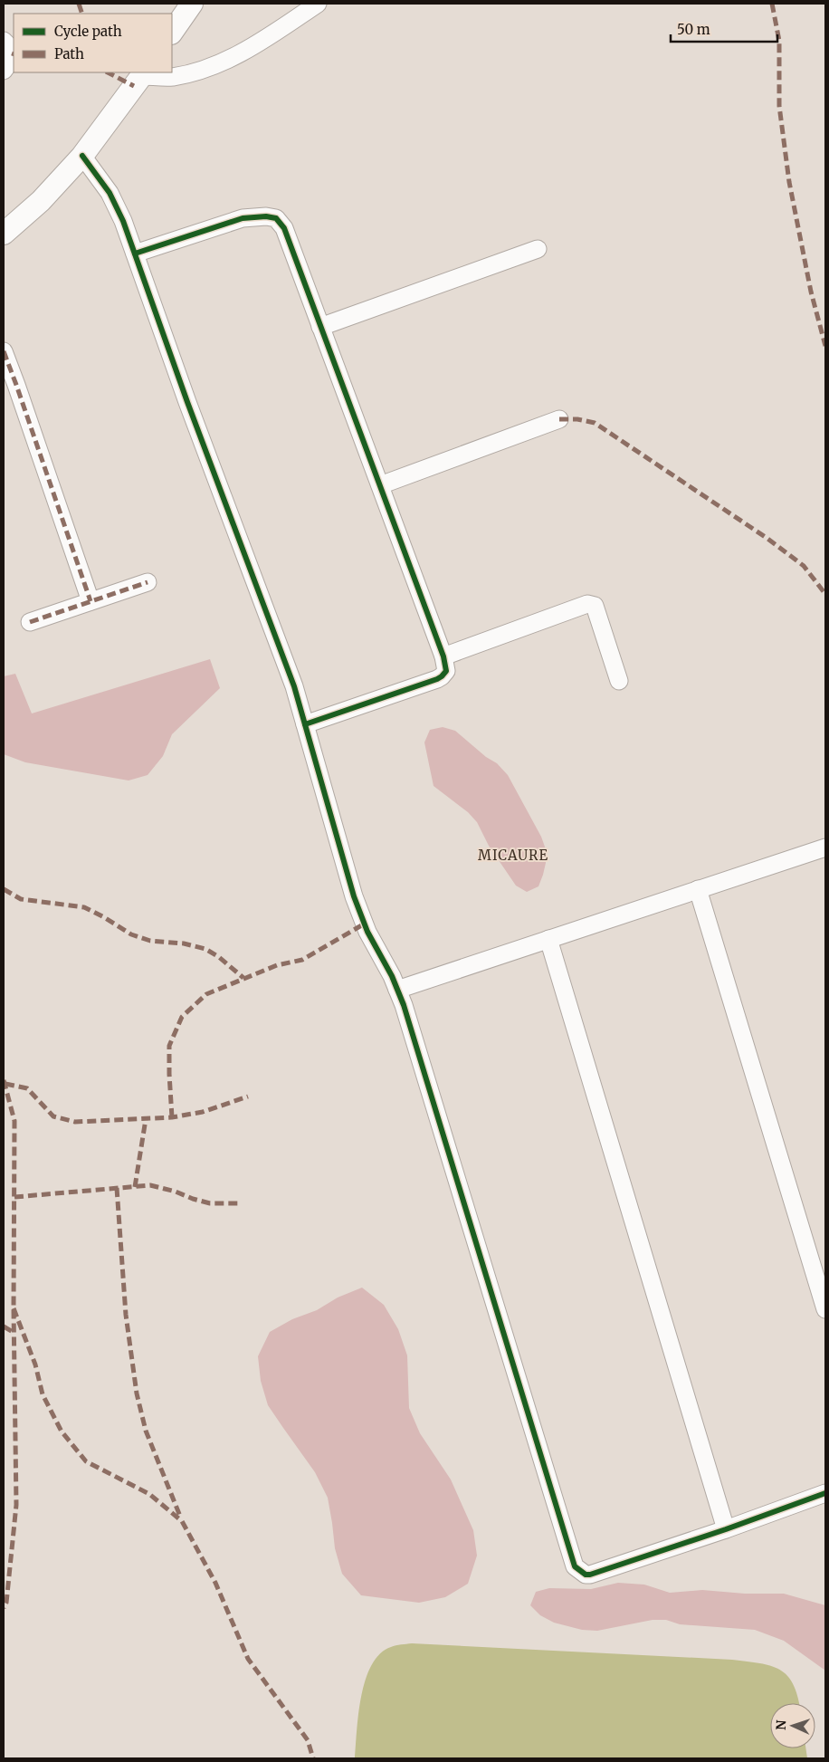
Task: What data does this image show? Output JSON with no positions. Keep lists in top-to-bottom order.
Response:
{
  "districts": ["MICAURE"],
  "legend": ["Cycle path", "Path"],
  "scale_bar": "50 m",
  "north": "left"
}
